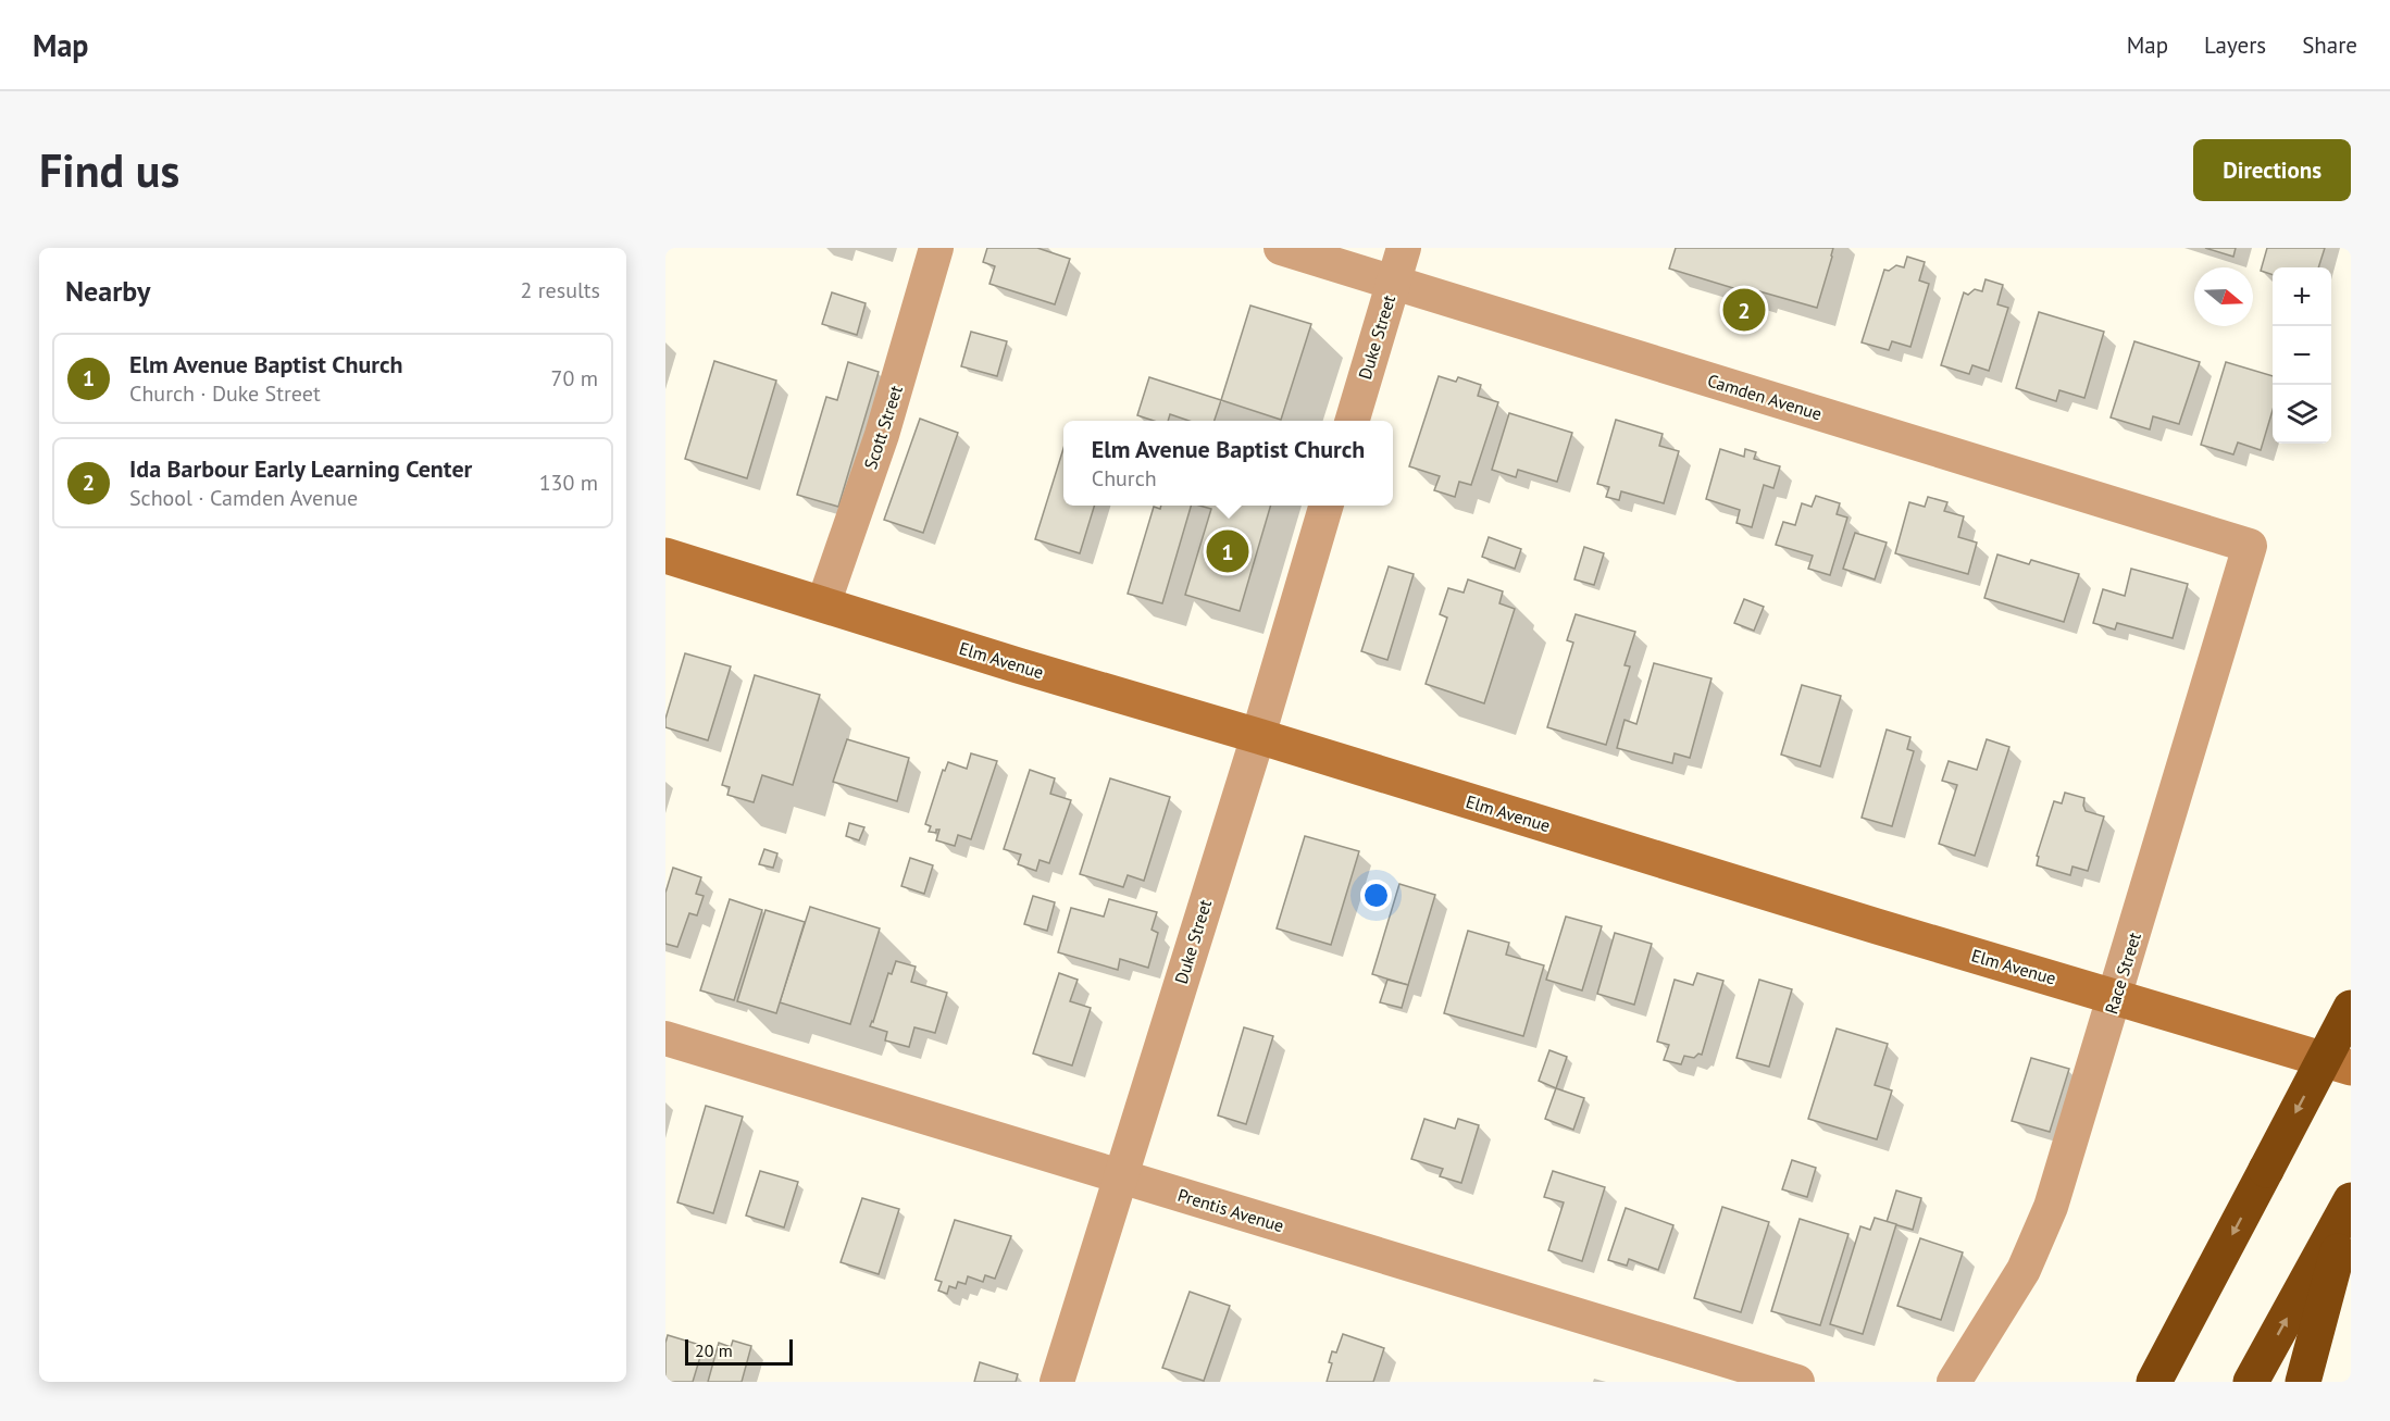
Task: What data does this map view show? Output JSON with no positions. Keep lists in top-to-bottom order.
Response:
{
  "streets": {
    "main road": ["Elm Avenue"],
    "street": [
      "Duke Street",
      "Camden Avenue",
      "Scott Street",
      "Race Street",
      "Prentis Avenue"
    ]
  },
  "crossings": [
    ["Duke Street", "Camden Avenue"],
    ["Duke Street", "Elm Avenue"],
    ["Duke Street", "Prentis Avenue"],
    ["Camden Avenue", "Race Street"],
    ["Scott Street", "Elm Avenue"],
    ["Elm Avenue", "Race Street"]
  ],
  "scale_bar": "20 m",
  "north": "right",
  "page": {
    "header": "Map",
    "nav": ["Map", "Layers", "Share"],
    "buttons": "Directions",
    "title": "Find us",
    "heading": ["Nearby", "2 results"],
    "map_buttons": ["+", "−"],
    "pins": ["2", "1"],
    "list": [
      {
        "mark": "1",
        "name": "Elm Avenue Baptist Church",
        "note": "Church · Duke Street",
        "value": "70 m"
      },
      {
        "mark": "2",
        "name": "Ida Barbour Early Learning Center",
        "note": "School · Camden Avenue",
        "value": "130 m"
      }
    ],
    "popup": ["Elm Avenue Baptist Church", "Church"],
    "scale": "20 m"
  }
}
